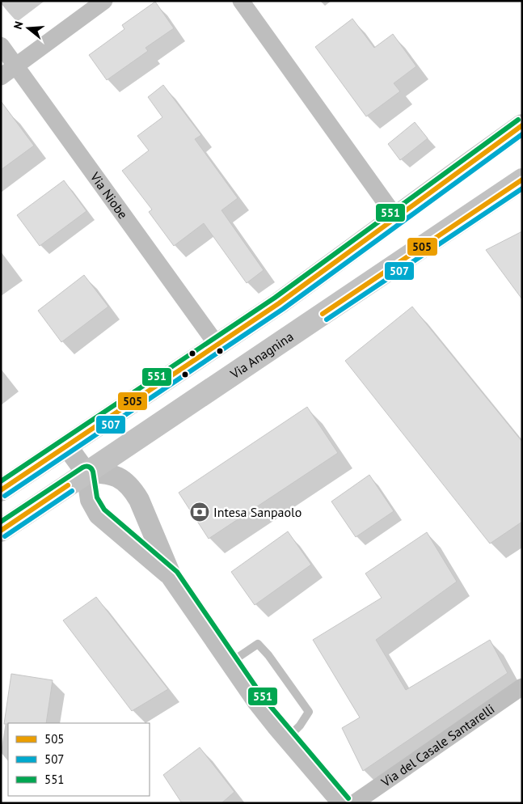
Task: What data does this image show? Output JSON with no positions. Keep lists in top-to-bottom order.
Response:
{
  "streets": {
    "main road": ["Via Anagnina"],
    "street": ["Via Niobe", "Via del Casale Santarelli"]
  },
  "places": {
    "bank": ["Intesa Sanpaolo"]
  },
  "lines": ["transit line 551", "transit line 505", "transit line 507"],
  "legend": ["505", "507", "551"],
  "north": "left"
}
